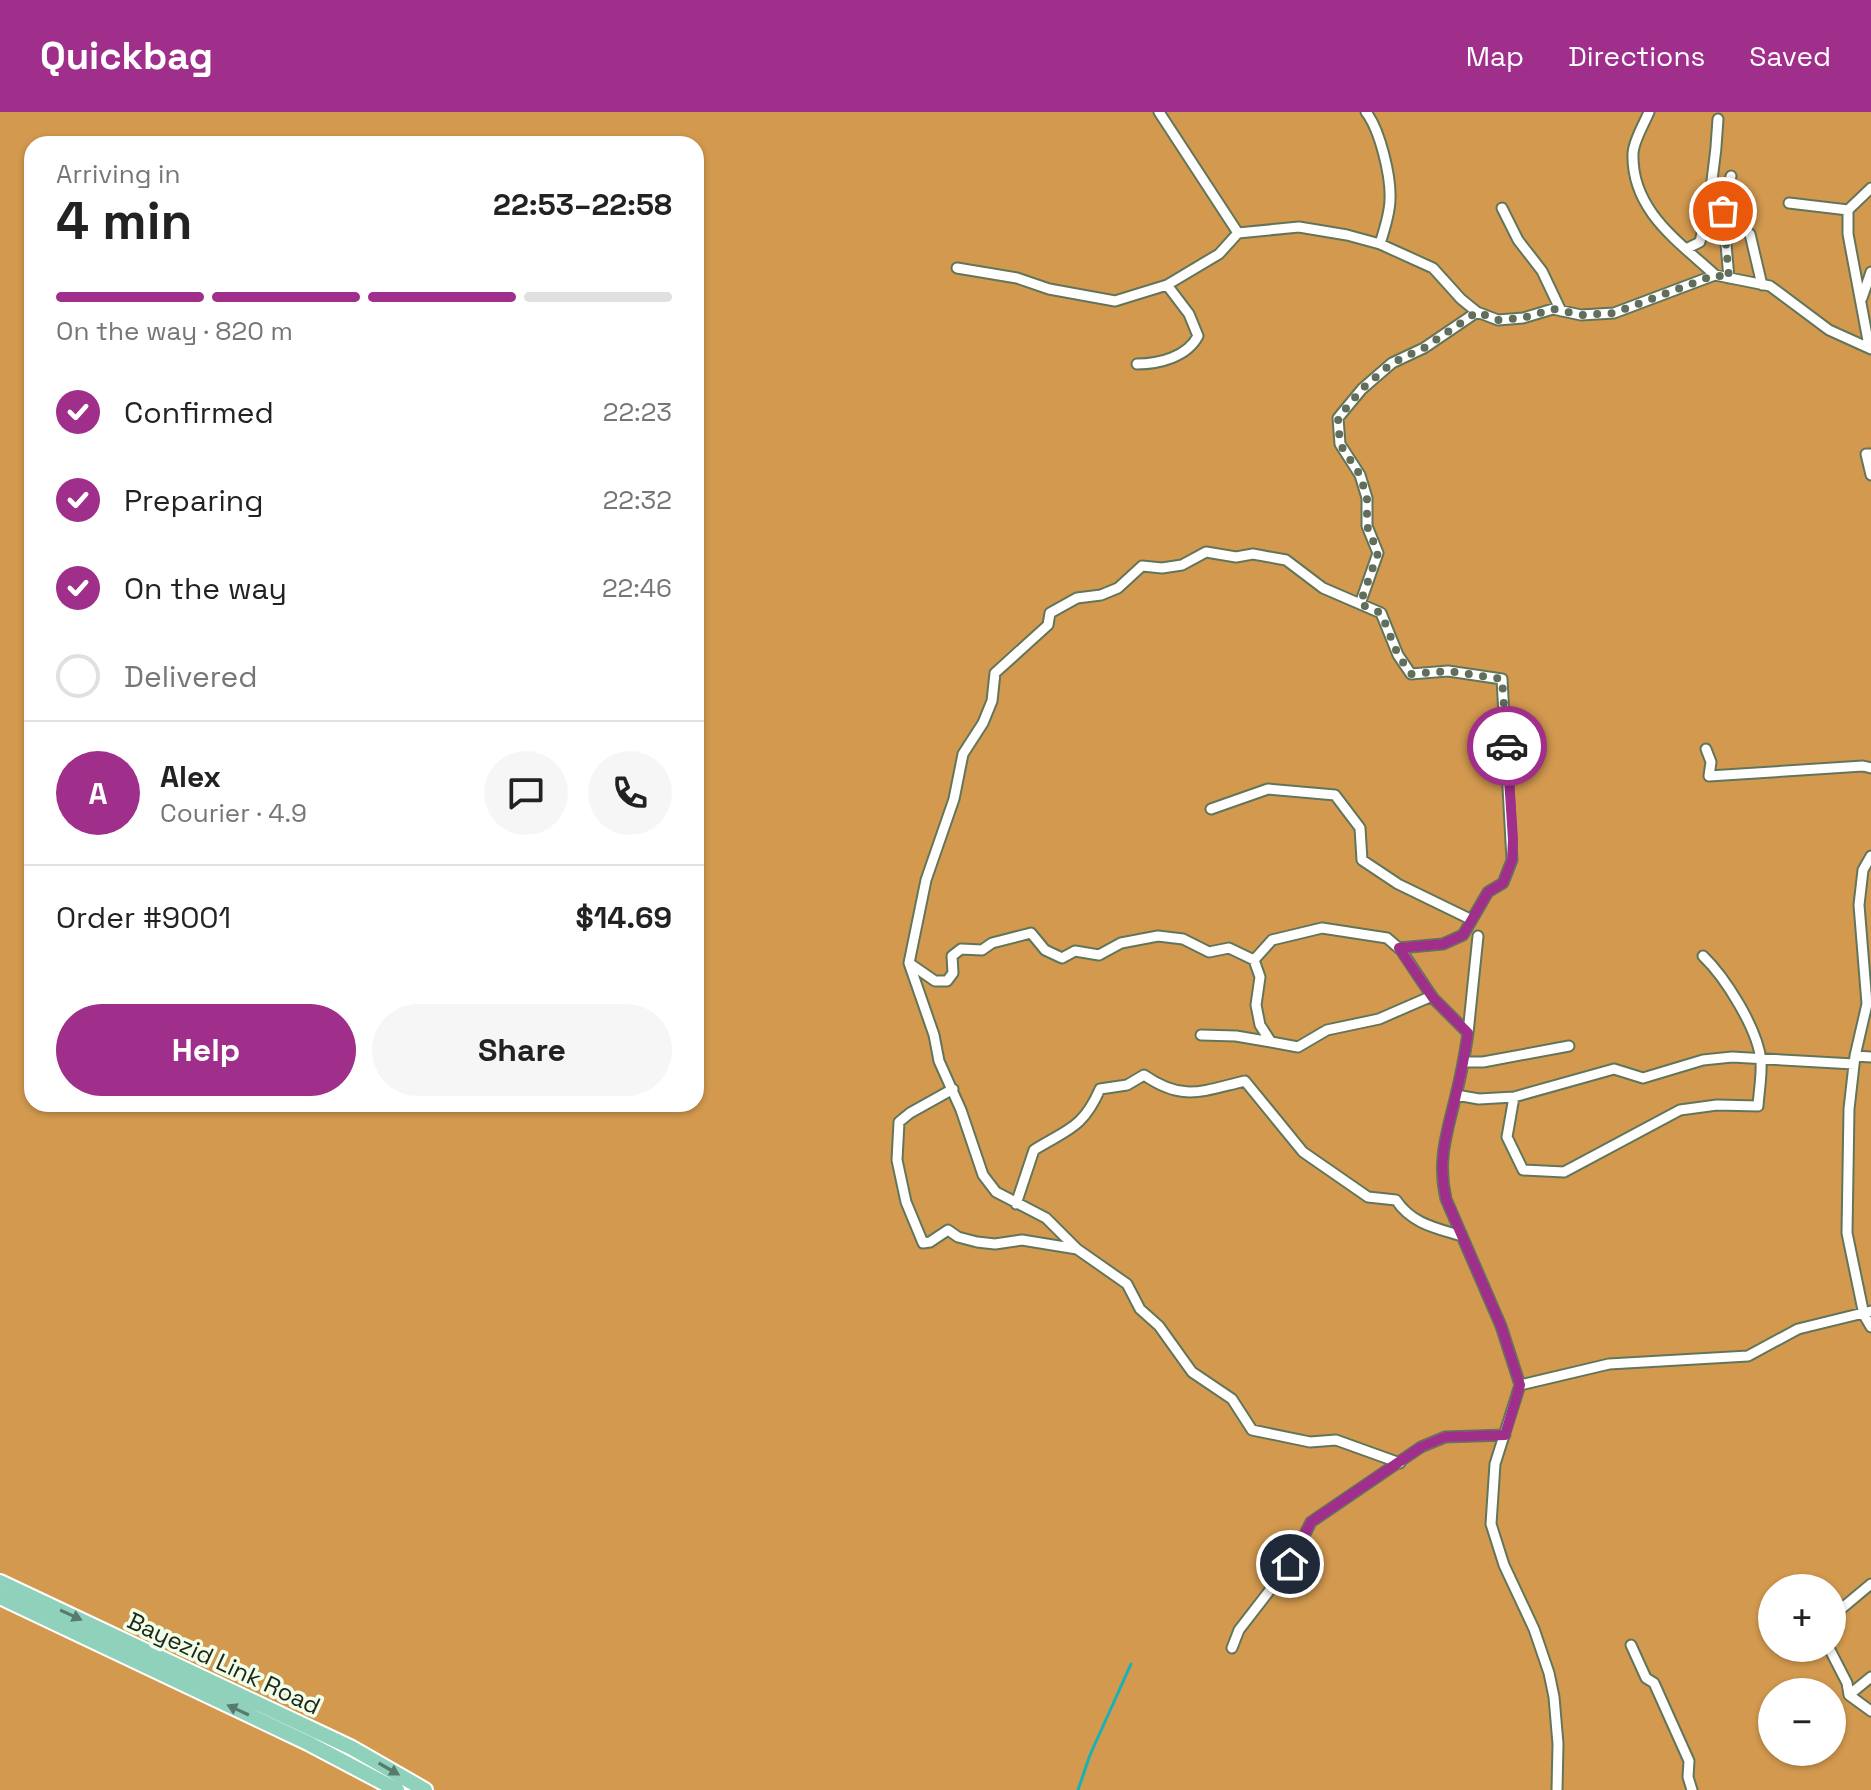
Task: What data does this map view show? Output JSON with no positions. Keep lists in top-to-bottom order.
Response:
{
  "streets": {
    "main road": ["Bayezid Link Road"]
  },
  "page": {
    "header": "Quickbag",
    "nav": ["Map", "Directions", "Saved"],
    "heading": ["4 min", "Arriving in", "22:53–22:58"],
    "panel": [
      "Alex",
      "Courier · 4.9",
      "Order #9001",
      "$14.69"
    ],
    "bar": "On the way · 820 m",
    "list": [
      ["Confirmed", "22:23"],
      ["Preparing", "22:32"],
      ["On the way", "22:46"],
      "Delivered"
    ],
    "round": "A",
    "buttons": ["Help", "Share"],
    "map_buttons": ["+", "−"]
  }
}
